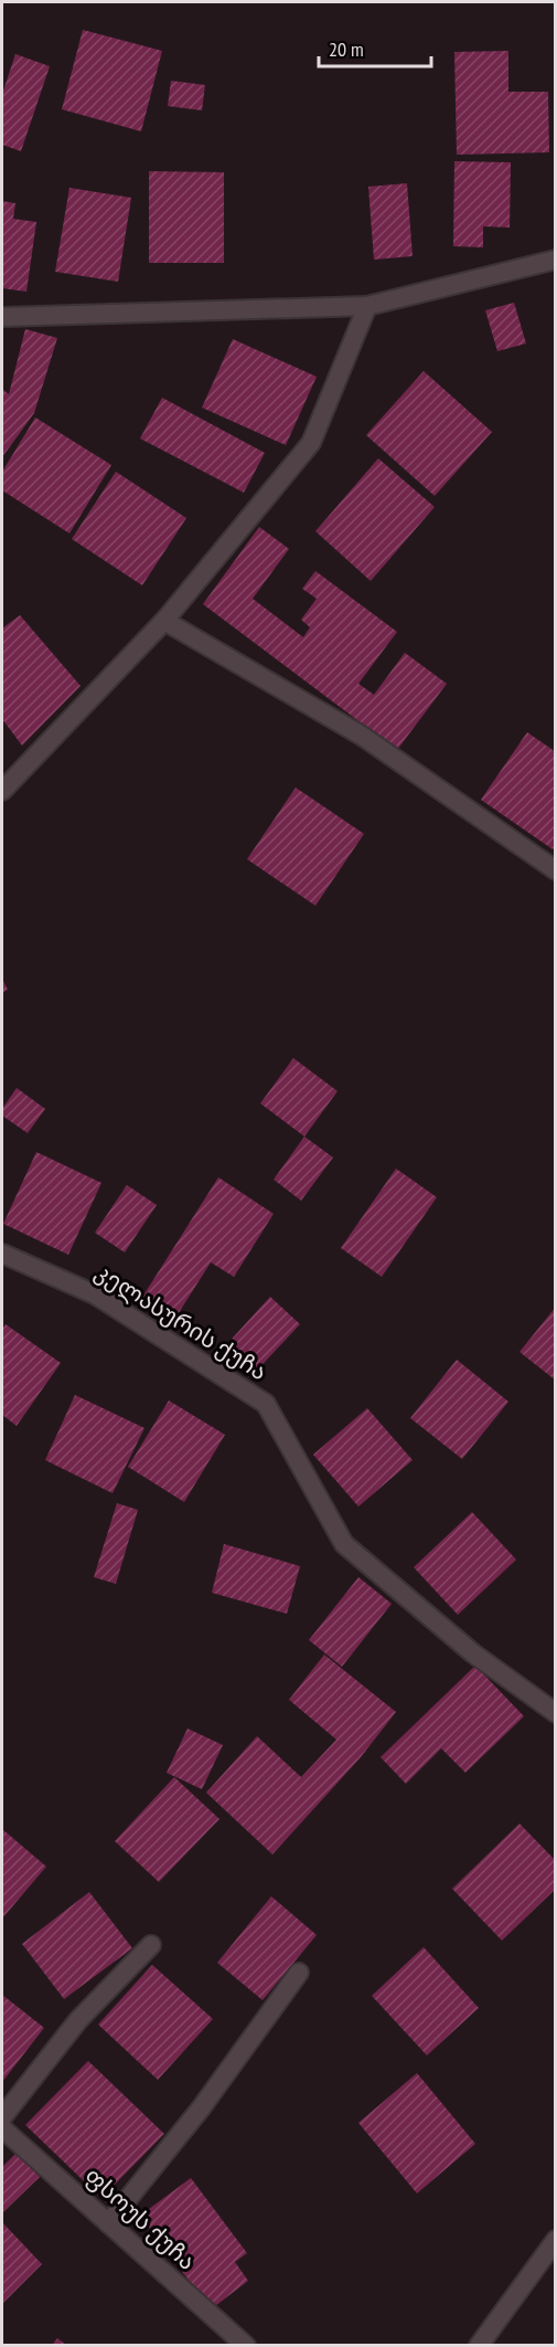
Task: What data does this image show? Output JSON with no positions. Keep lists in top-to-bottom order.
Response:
{
  "streets": {
    "street": ["კელასურის ქუჩა", "ფსოუს ქუჩა"]
  },
  "scale_bar": "20 m"
}
